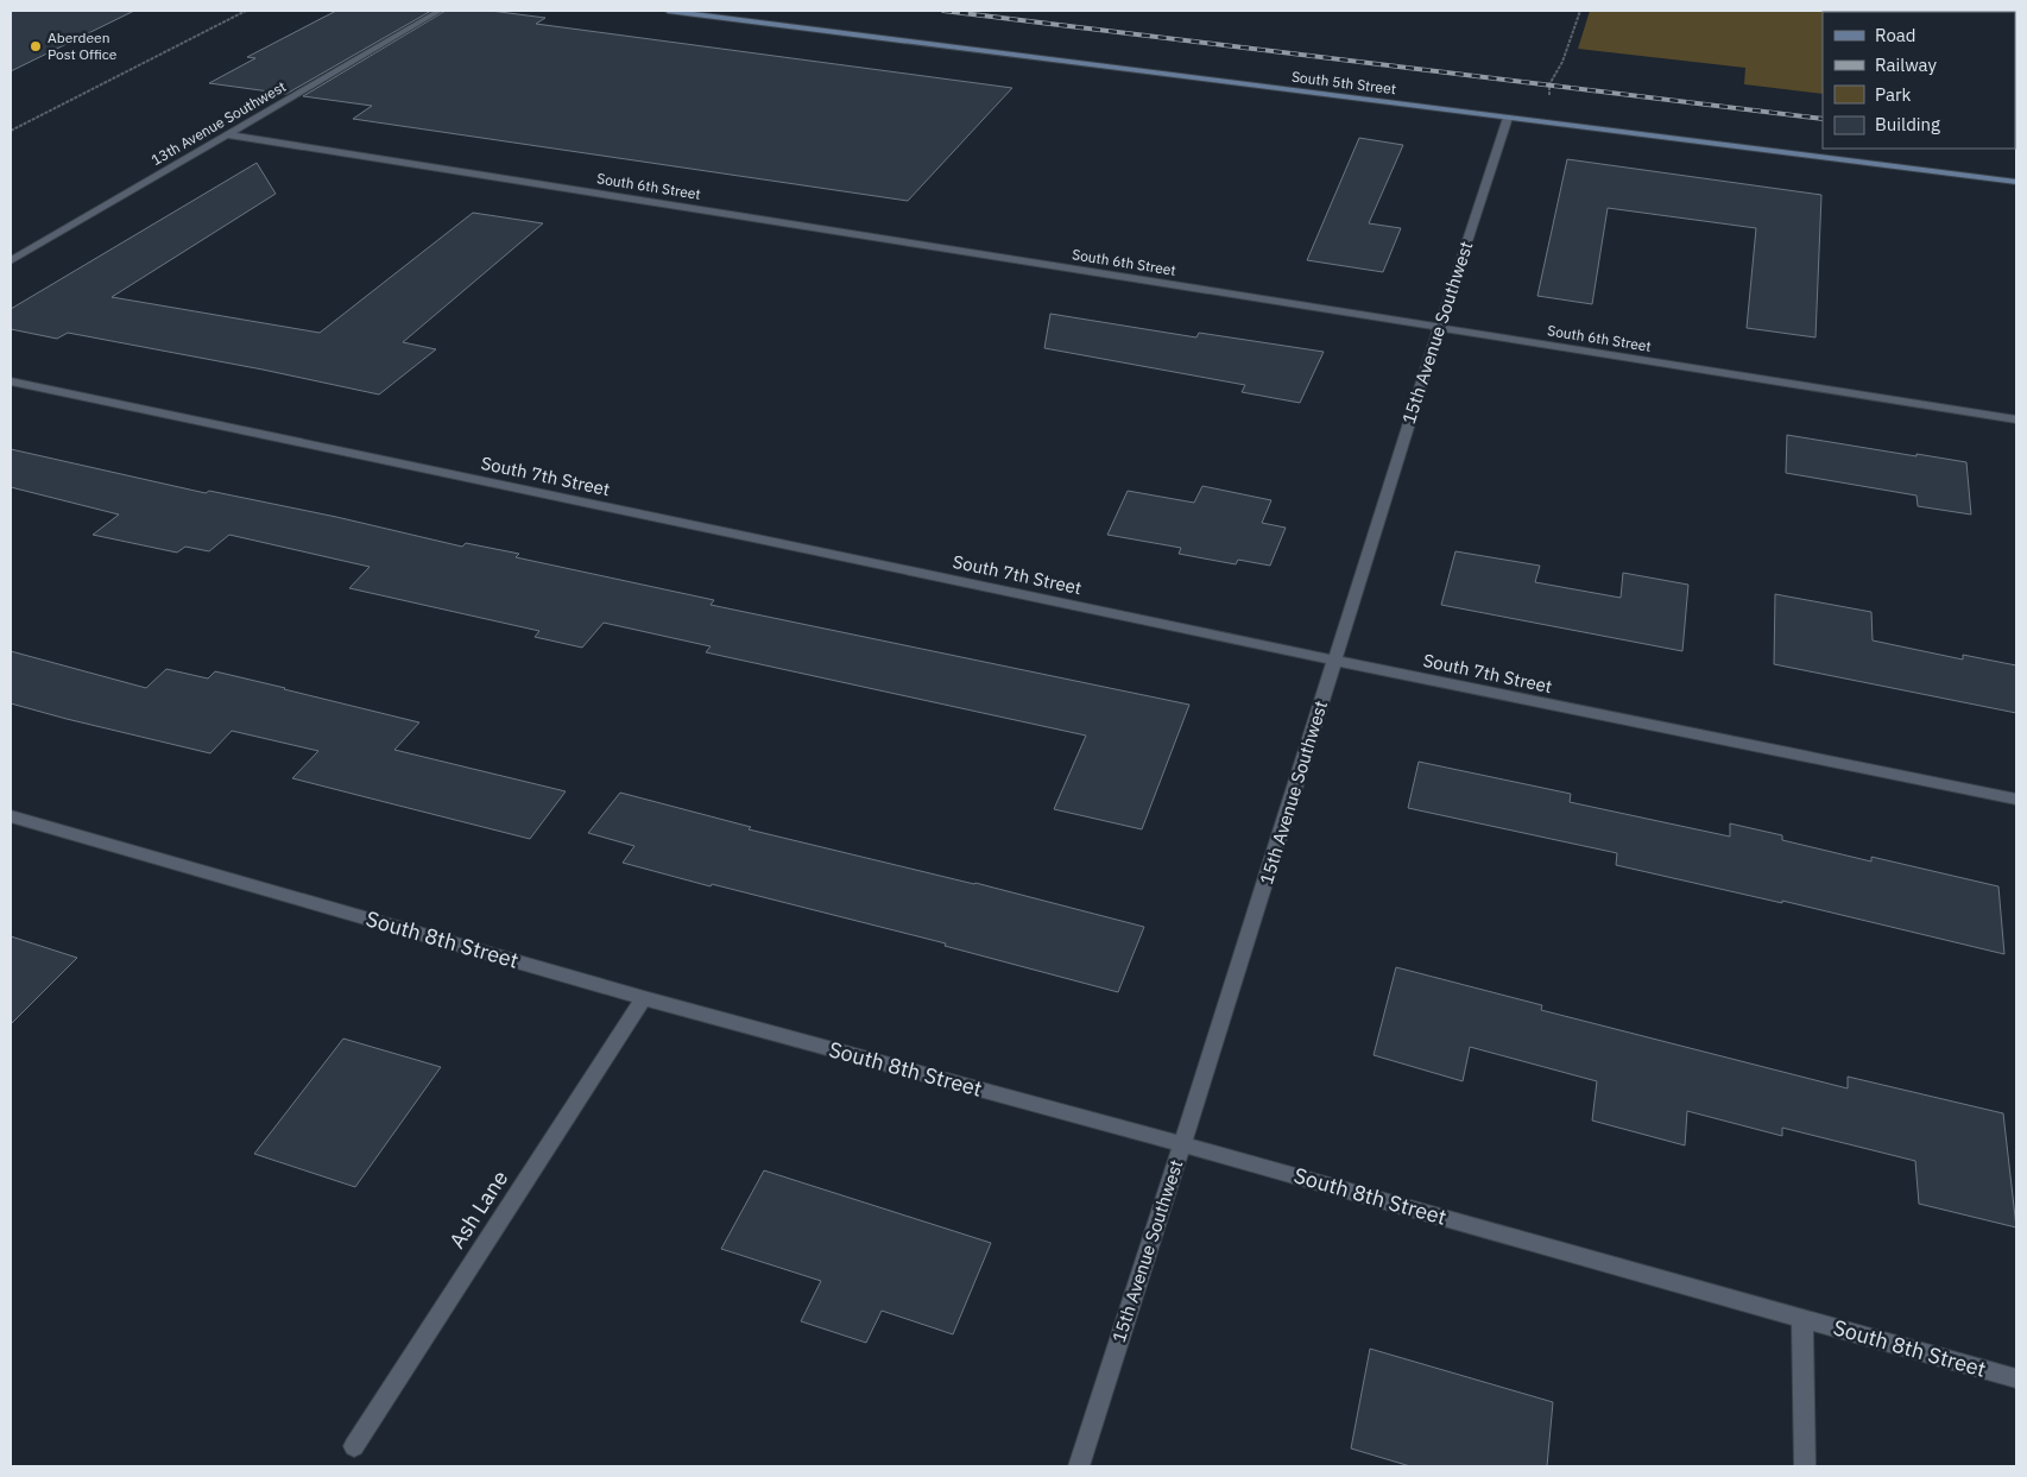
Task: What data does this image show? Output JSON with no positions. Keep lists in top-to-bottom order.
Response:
{
  "streets": {
    "main road": ["South 5th Street"],
    "street": [
      "13th Avenue Southwest",
      "South 6th Street",
      "15th Avenue Southwest",
      "South 7th Street",
      "South 8th Street",
      "Ash Lane"
    ]
  },
  "crossings": [
    ["South 5th Street", "15th Avenue Southwest"],
    ["13th Avenue Southwest", "South 6th Street"],
    ["South 6th Street", "15th Avenue Southwest"],
    ["15th Avenue Southwest", "South 7th Street"],
    ["15th Avenue Southwest", "South 8th Street"],
    ["South 8th Street", "Ash Lane"]
  ],
  "places": ["Aberdeen Post Office"],
  "legend": [
    "Road",
    "Railway",
    "Park",
    "Building"
  ]
}
